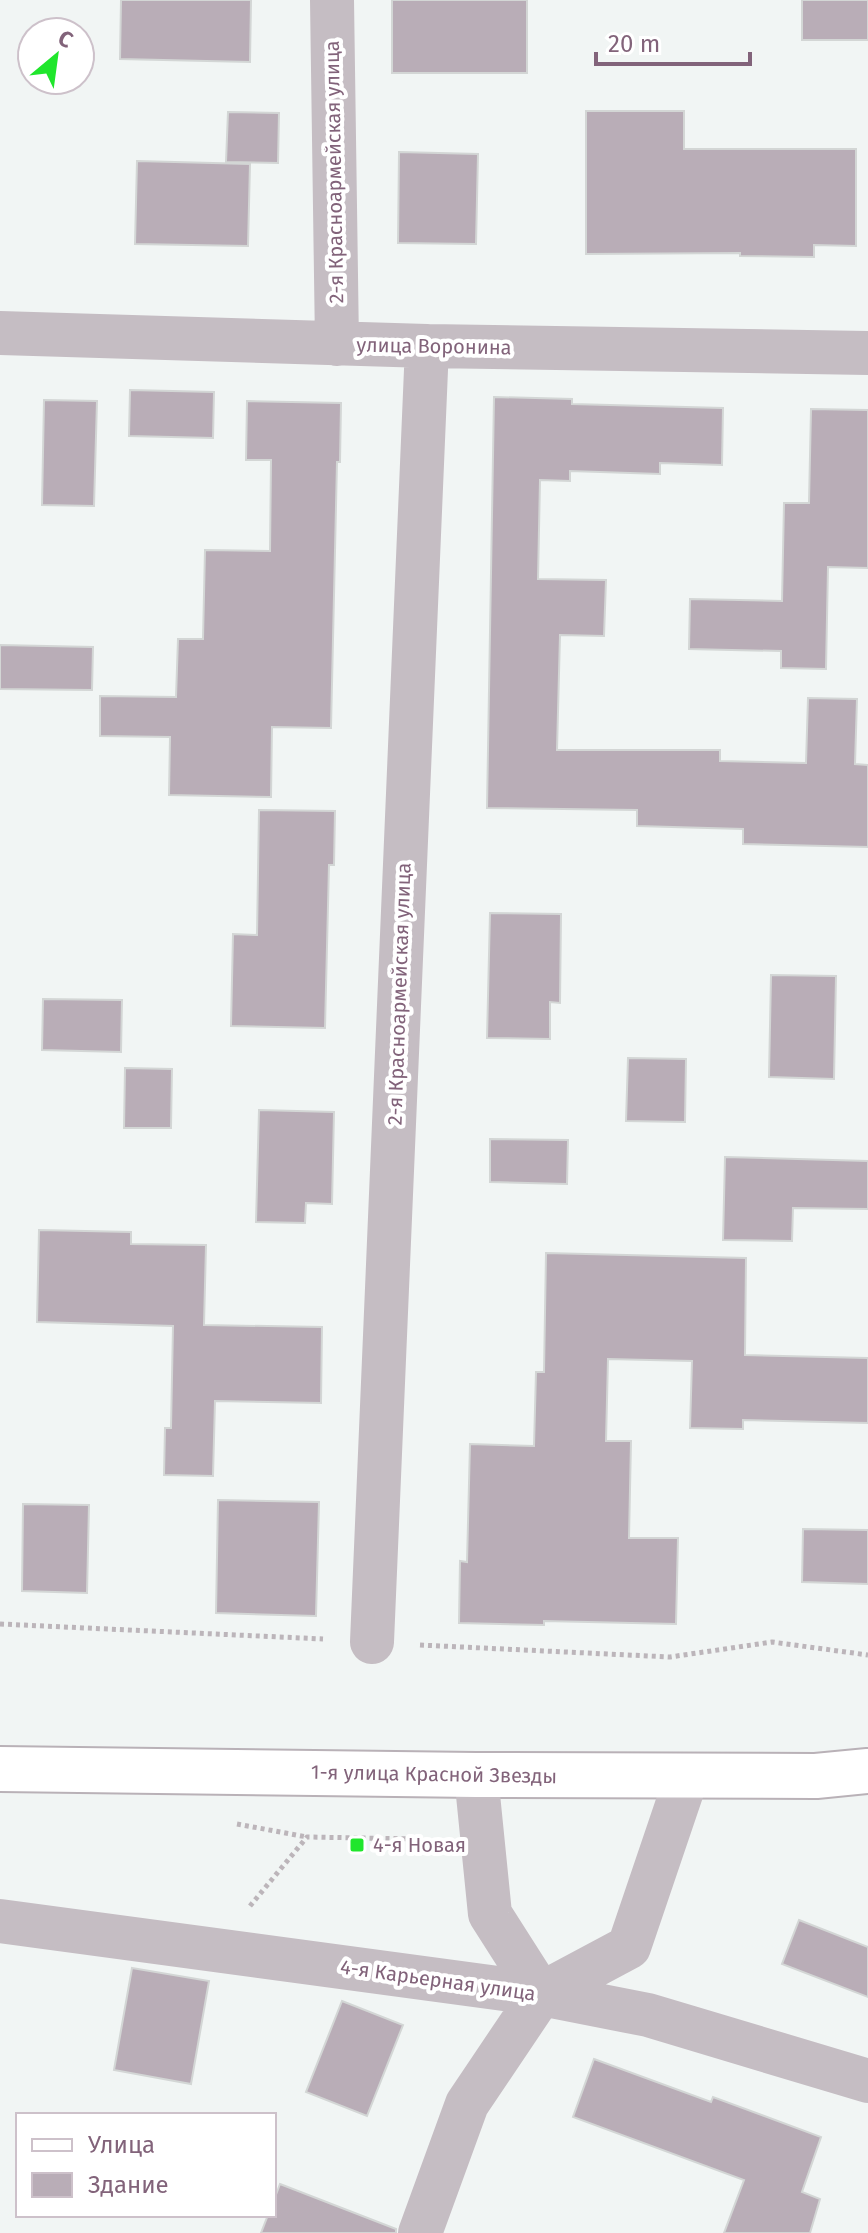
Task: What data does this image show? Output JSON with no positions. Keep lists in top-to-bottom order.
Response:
{
  "streets": {
    "main road": ["1-я улица Красной Звезды"],
    "street": ["2-я Красноармейская улица", "улица Воронина", "4-я Карьерная улица"]
  },
  "crossings": [
    ["2-я Красноармейская улица", "улица Воронина"]
  ],
  "places": {
    "transit": ["4-я Новая"]
  },
  "legend": ["Улица", "Здание"],
  "scale_bar": "20 m",
  "north": "top right"
}
